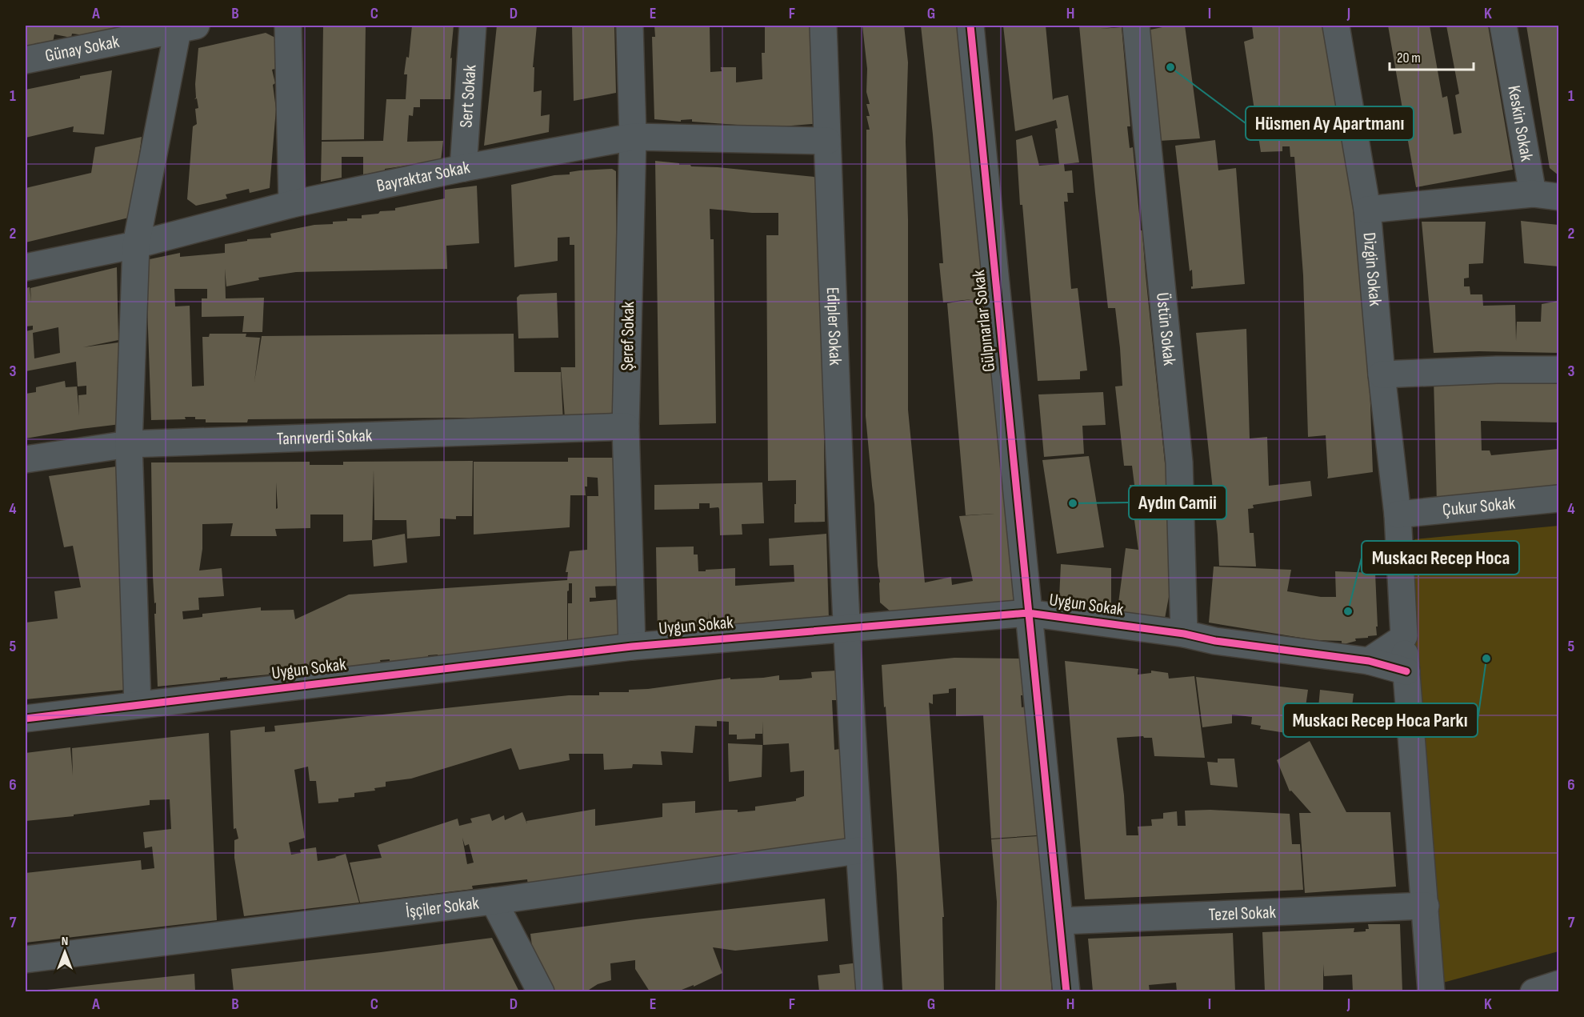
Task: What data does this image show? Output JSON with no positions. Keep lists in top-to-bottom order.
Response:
{
  "streets": {
    "street": [
      "Günay Sokak",
      "Sert Sokak",
      "Keskin Sokak",
      "Bayraktar Sokak",
      "Dizgin Sokak",
      "Gülpınarlar Sokak",
      "Edipler Sokak",
      "Üstün Sokak",
      "Şeref Sokak",
      "Tanrıverdi Sokak",
      "Çukur Sokak",
      "Uygun Sokak",
      "İşçiler Sokak",
      "Tezel Sokak"
    ]
  },
  "crossings": [
    ["Sert Sokak", "Bayraktar Sokak"],
    ["Bayraktar Sokak", "Edipler Sokak"],
    ["Bayraktar Sokak", "Şeref Sokak"],
    ["Dizgin Sokak", "Çukur Sokak"],
    ["Dizgin Sokak", "Uygun Sokak"],
    ["Dizgin Sokak", "Tezel Sokak"],
    ["Gülpınarlar Sokak", "Uygun Sokak"],
    ["Gülpınarlar Sokak", "Tezel Sokak"],
    ["Edipler Sokak", "Uygun Sokak"],
    ["Edipler Sokak", "İşçiler Sokak"],
    ["Üstün Sokak", "Uygun Sokak"],
    ["Şeref Sokak", "Tanrıverdi Sokak"],
    ["Şeref Sokak", "Uygun Sokak"]
  ],
  "places": [
    "Hüsmen Ay Apartmanı",
    "Aydın Camii",
    "Muskacı Recep Hoca",
    "Muskacı Recep Hoca Parkı"
  ],
  "scale_bar": "20 m",
  "north": "top",
  "grid": {
    "columns": [
      "A",
      "B",
      "C",
      "D",
      "E",
      "F",
      "G",
      "H",
      "I",
      "J",
      "K"
    ],
    "rows": [
      "1",
      "2",
      "3",
      "4",
      "5",
      "6",
      "7"
    ]
  }
}
